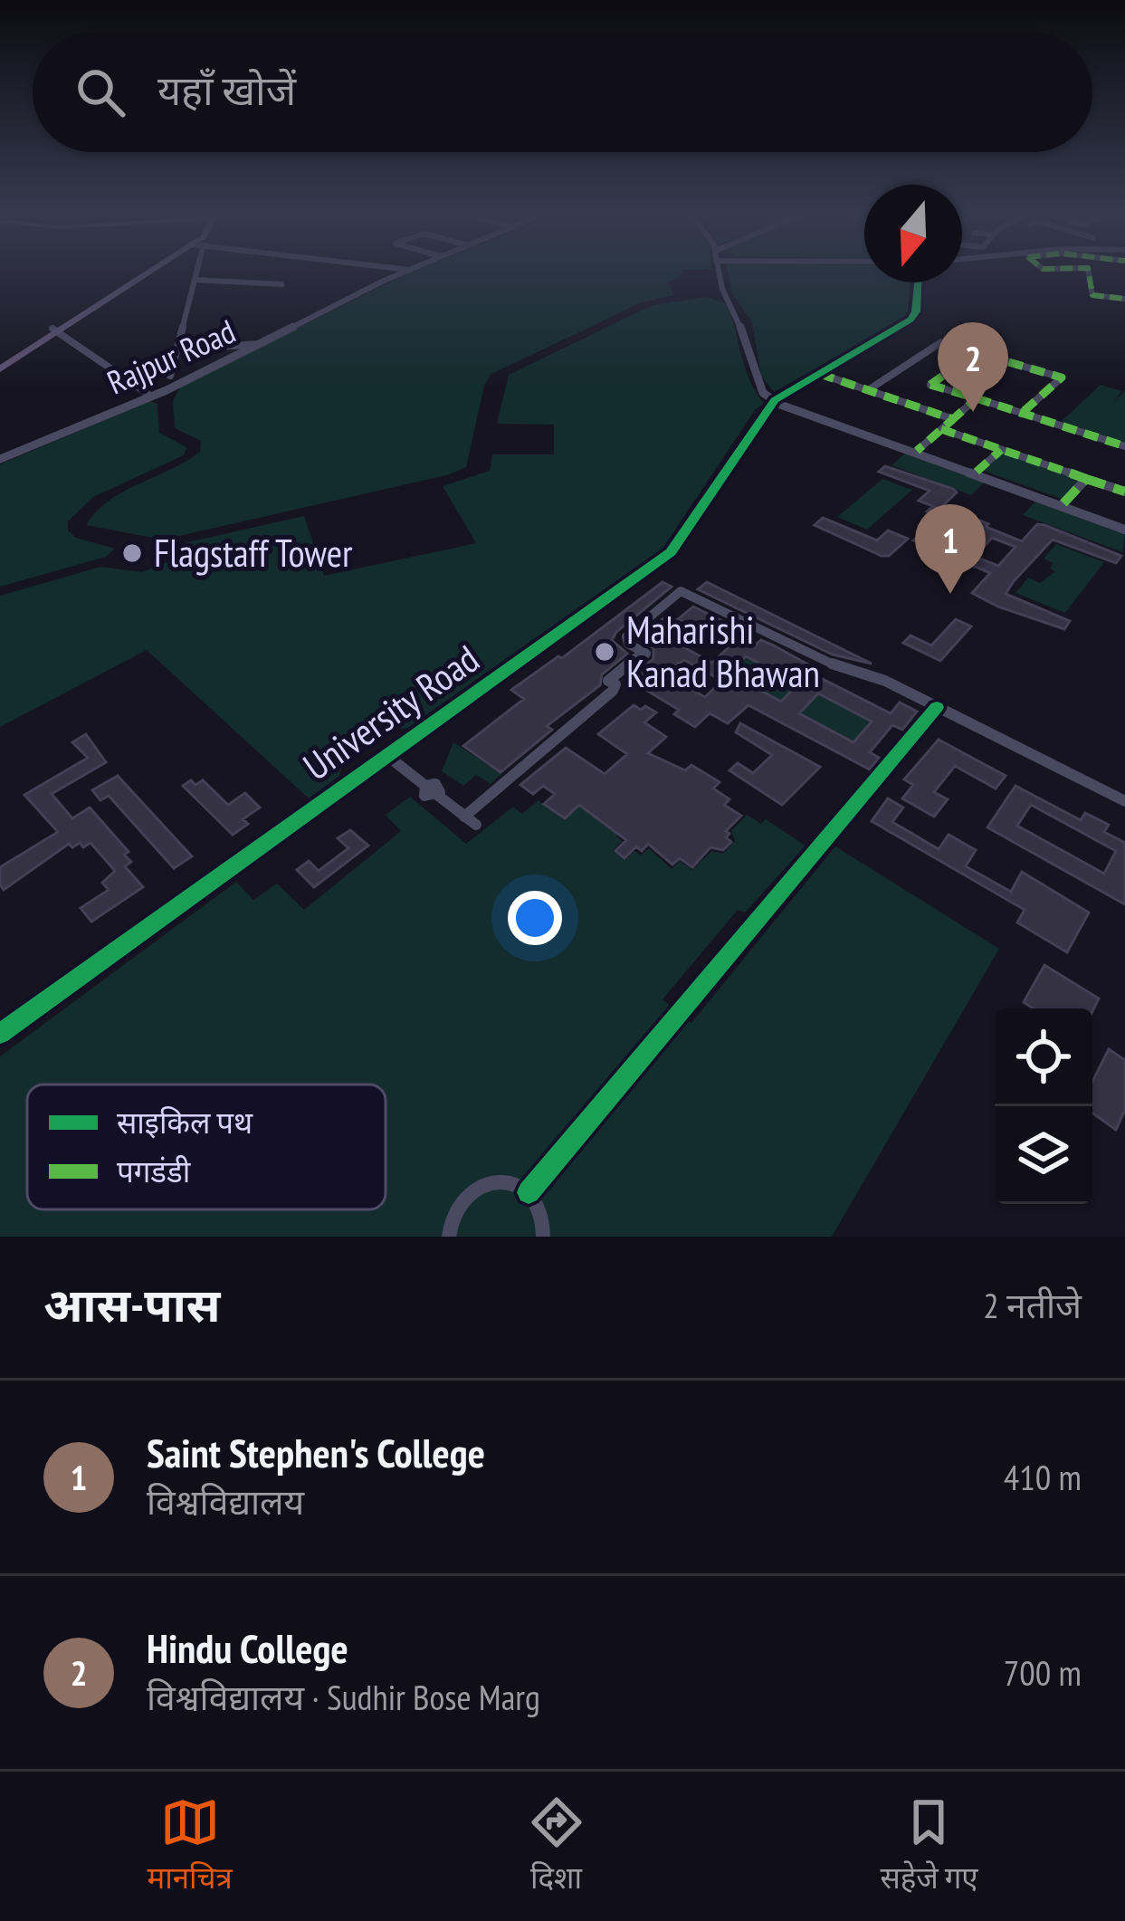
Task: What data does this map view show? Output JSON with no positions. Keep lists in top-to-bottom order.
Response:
{
  "streets": {
    "street": ["Rajpur Road", "University Road"]
  },
  "places": ["Flagstaff Tower", "Maharishi Kanad Bhawan"],
  "legend": ["साइकिल पथ", "पगडंडी"],
  "north": "bottom",
  "page": {
    "search": "यहाँ खोजें",
    "pins": ["2", "1"],
    "heading": ["आस-पास", "2 नतीजे"],
    "list": [
      {
        "mark": "1",
        "name": "Saint Stephen's College",
        "note": "विश्वविद्यालय",
        "value": "410 m"
      },
      {
        "mark": "2",
        "name": "Hindu College",
        "note": "विश्वविद्यालय · Sudhir Bose Marg",
        "value": "700 m"
      }
    ],
    "nav": ["मानचित्र", "दिशा", "सहेजे गए"]
  }
}
